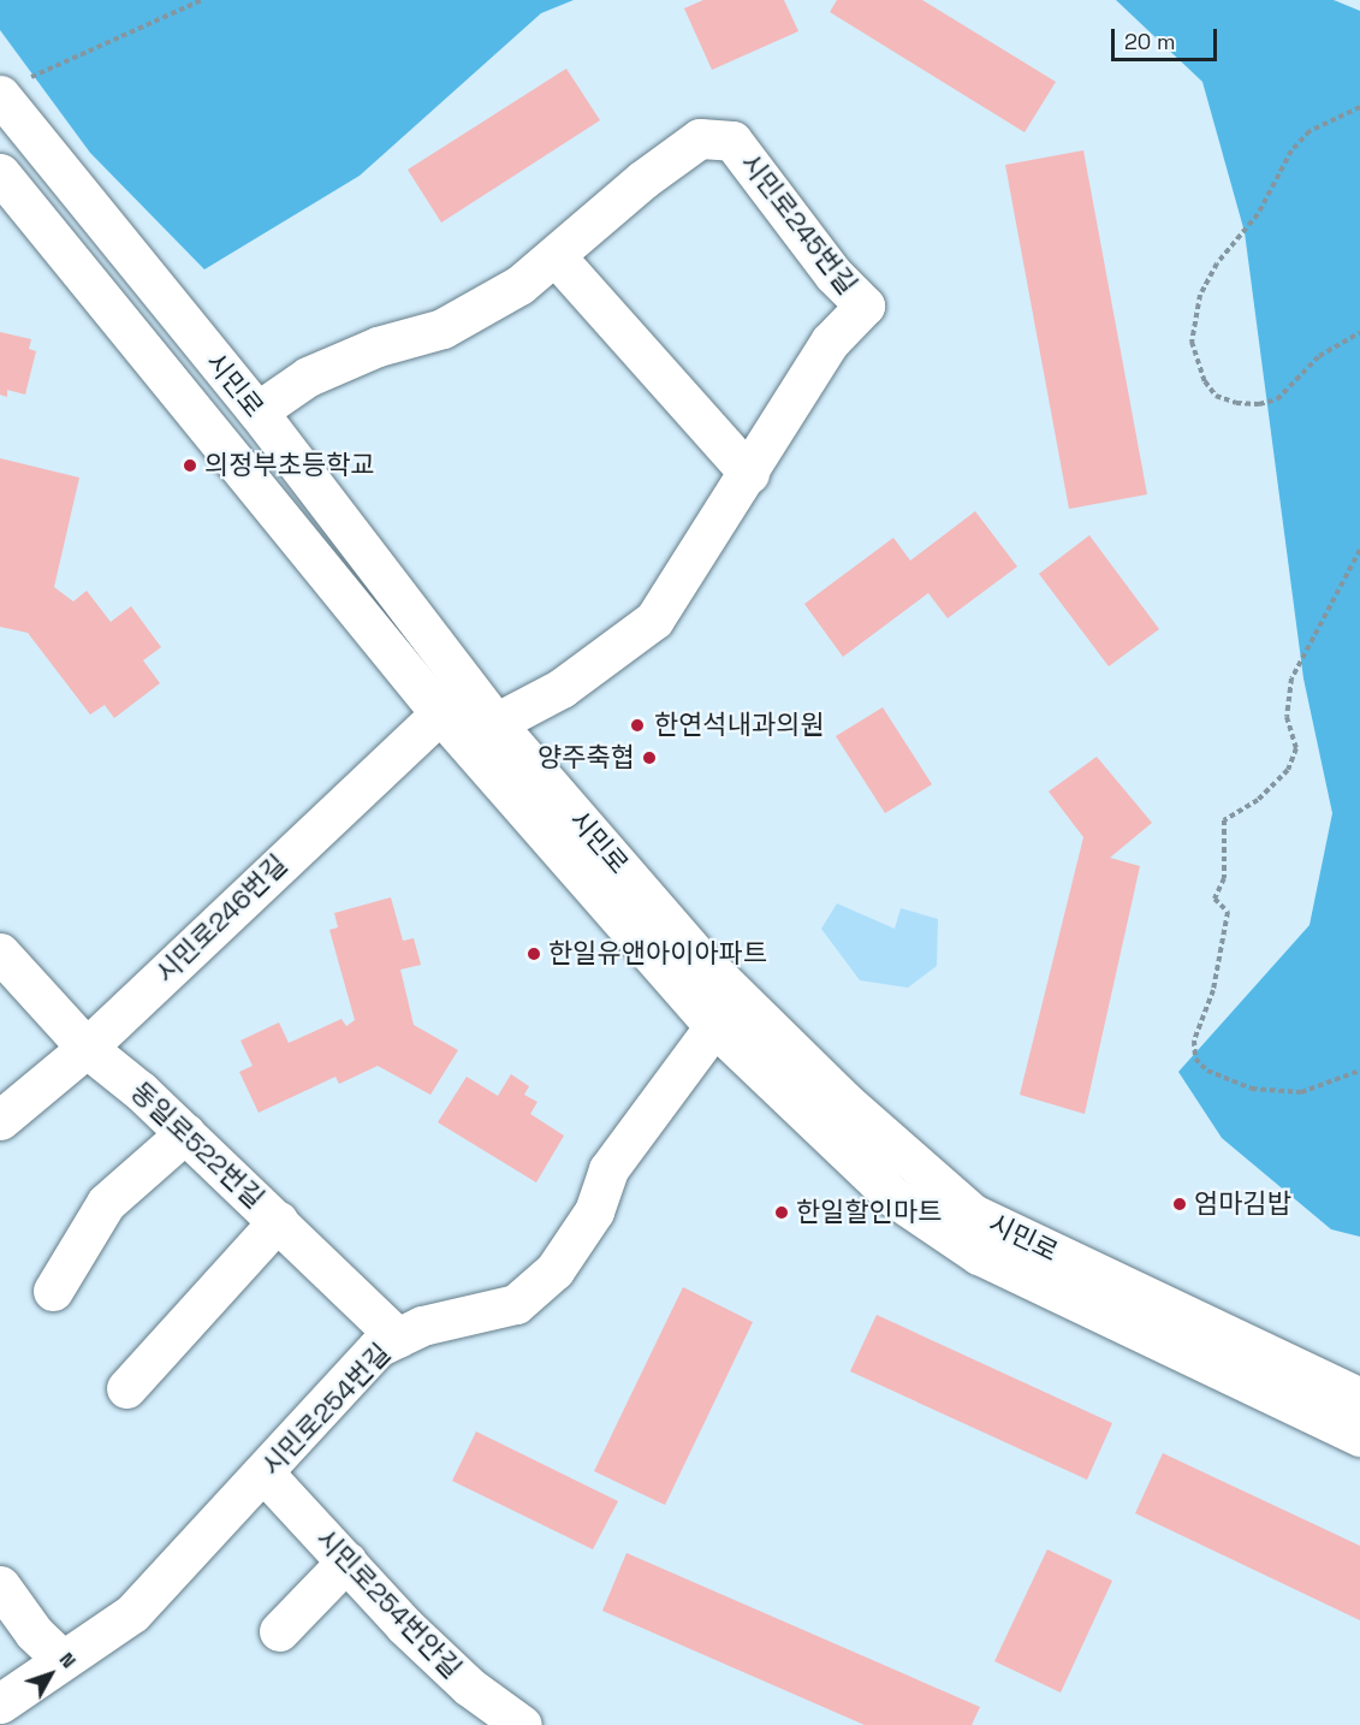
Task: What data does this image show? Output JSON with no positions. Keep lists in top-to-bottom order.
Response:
{
  "streets": {
    "street": [
      "시민로245번길",
      "시민로",
      "시민로246번길",
      "동일로522번길",
      "시민로254번길",
      "시민로254번안길"
    ]
  },
  "crossings": [
    ["시민로245번길", "시민로"],
    ["시민로245번길", "시민로246번길"],
    ["시민로", "시민로246번길"],
    ["시민로", "시민로254번길"],
    ["시민로246번길", "동일로522번길"],
    ["동일로522번길", "시민로254번길"],
    ["시민로254번길", "시민로254번안길"]
  ],
  "places": [
    "의정부초등학교",
    "한연석내과의원",
    "양주축협",
    "한일유앤아이아파트",
    "엄마김밥",
    "한일할인마트"
  ],
  "scale_bar": "20 m",
  "north": "top right"
}
